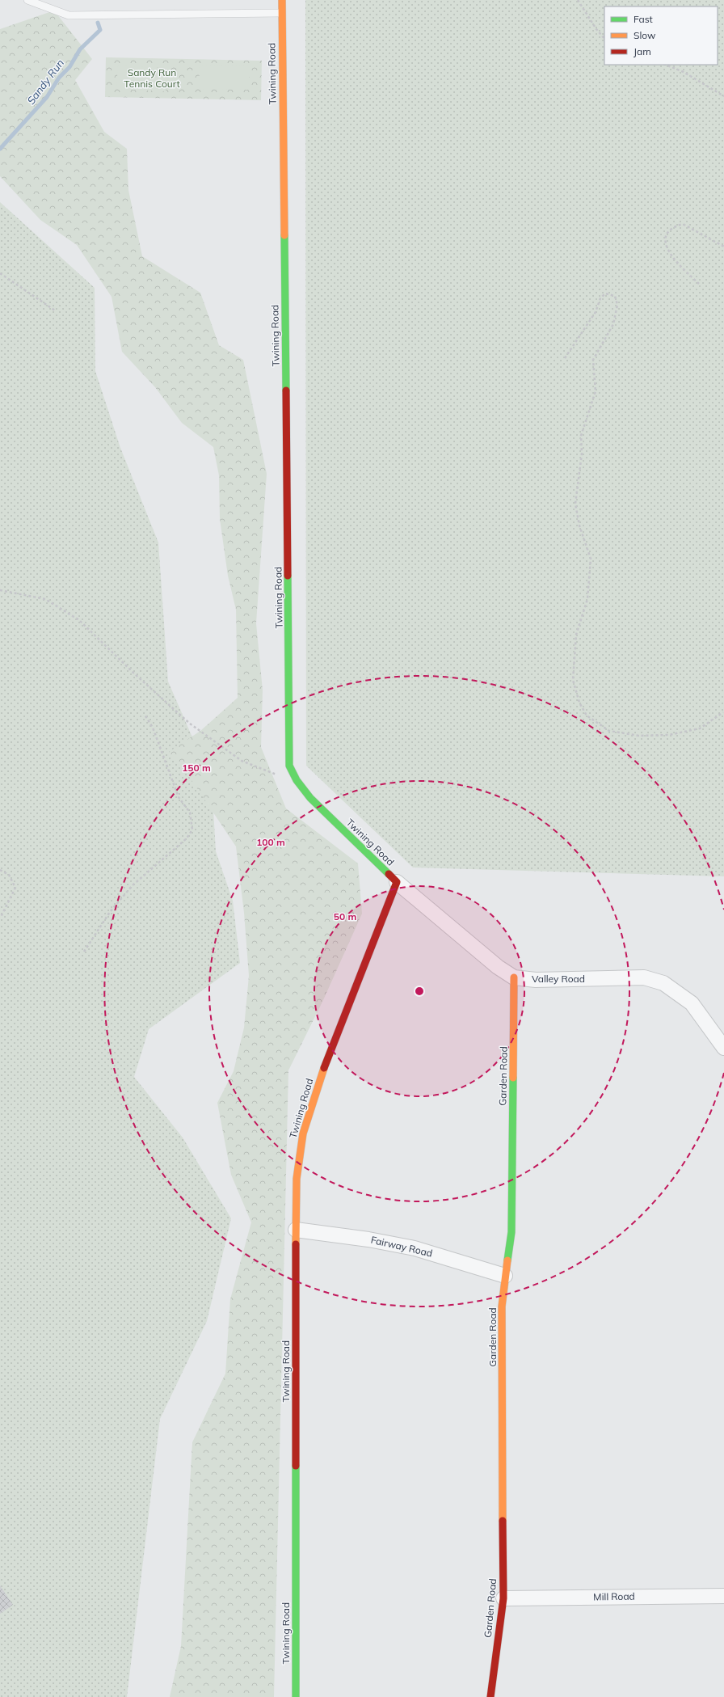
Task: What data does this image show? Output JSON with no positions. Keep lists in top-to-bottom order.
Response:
{
  "streets": {
    "street": [
      "Twining Road",
      "Valley Road",
      "Garden Road",
      "Fairway Road",
      "Mill Road"
    ]
  },
  "crossings": [
    ["Twining Road", "Valley Road"],
    ["Twining Road", "Fairway Road"],
    ["Valley Road", "Garden Road"],
    ["Garden Road", "Fairway Road"],
    ["Garden Road", "Mill Road"]
  ],
  "water": ["Sandy Run"],
  "parks": ["Sandy Run Tennis Court"],
  "legend": ["Fast", "Slow", "Jam"],
  "rings": ["150 m", "100 m", "50 m"]
}
